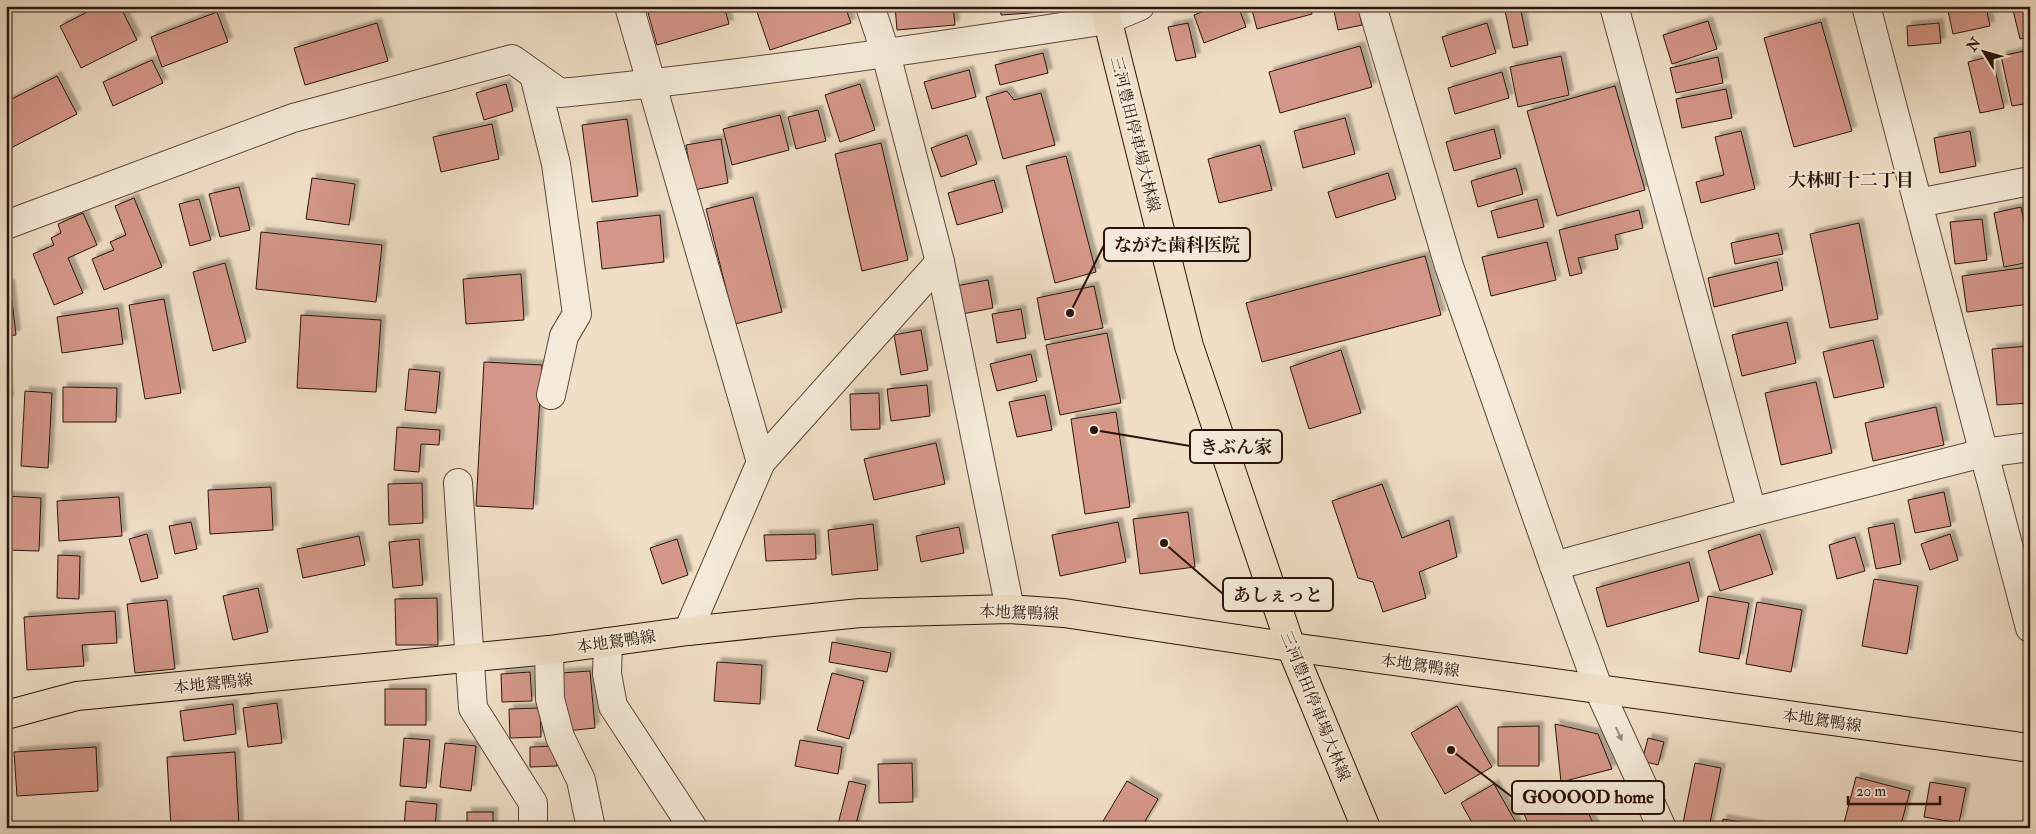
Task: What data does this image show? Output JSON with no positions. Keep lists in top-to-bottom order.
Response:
{
  "streets": {
    "main road": ["三河豊田停車場大林線", "本地鴛鴨線"]
  },
  "crossings": [
    ["三河豊田停車場大林線", "本地鴛鴨線"]
  ],
  "districts": ["大林町十二丁目"],
  "places": [
    "ながた歯科医院",
    "きぶん家",
    "あしぇっと",
    "GOOOOD home"
  ],
  "scale_bar": "20 m",
  "north": "top left"
}
